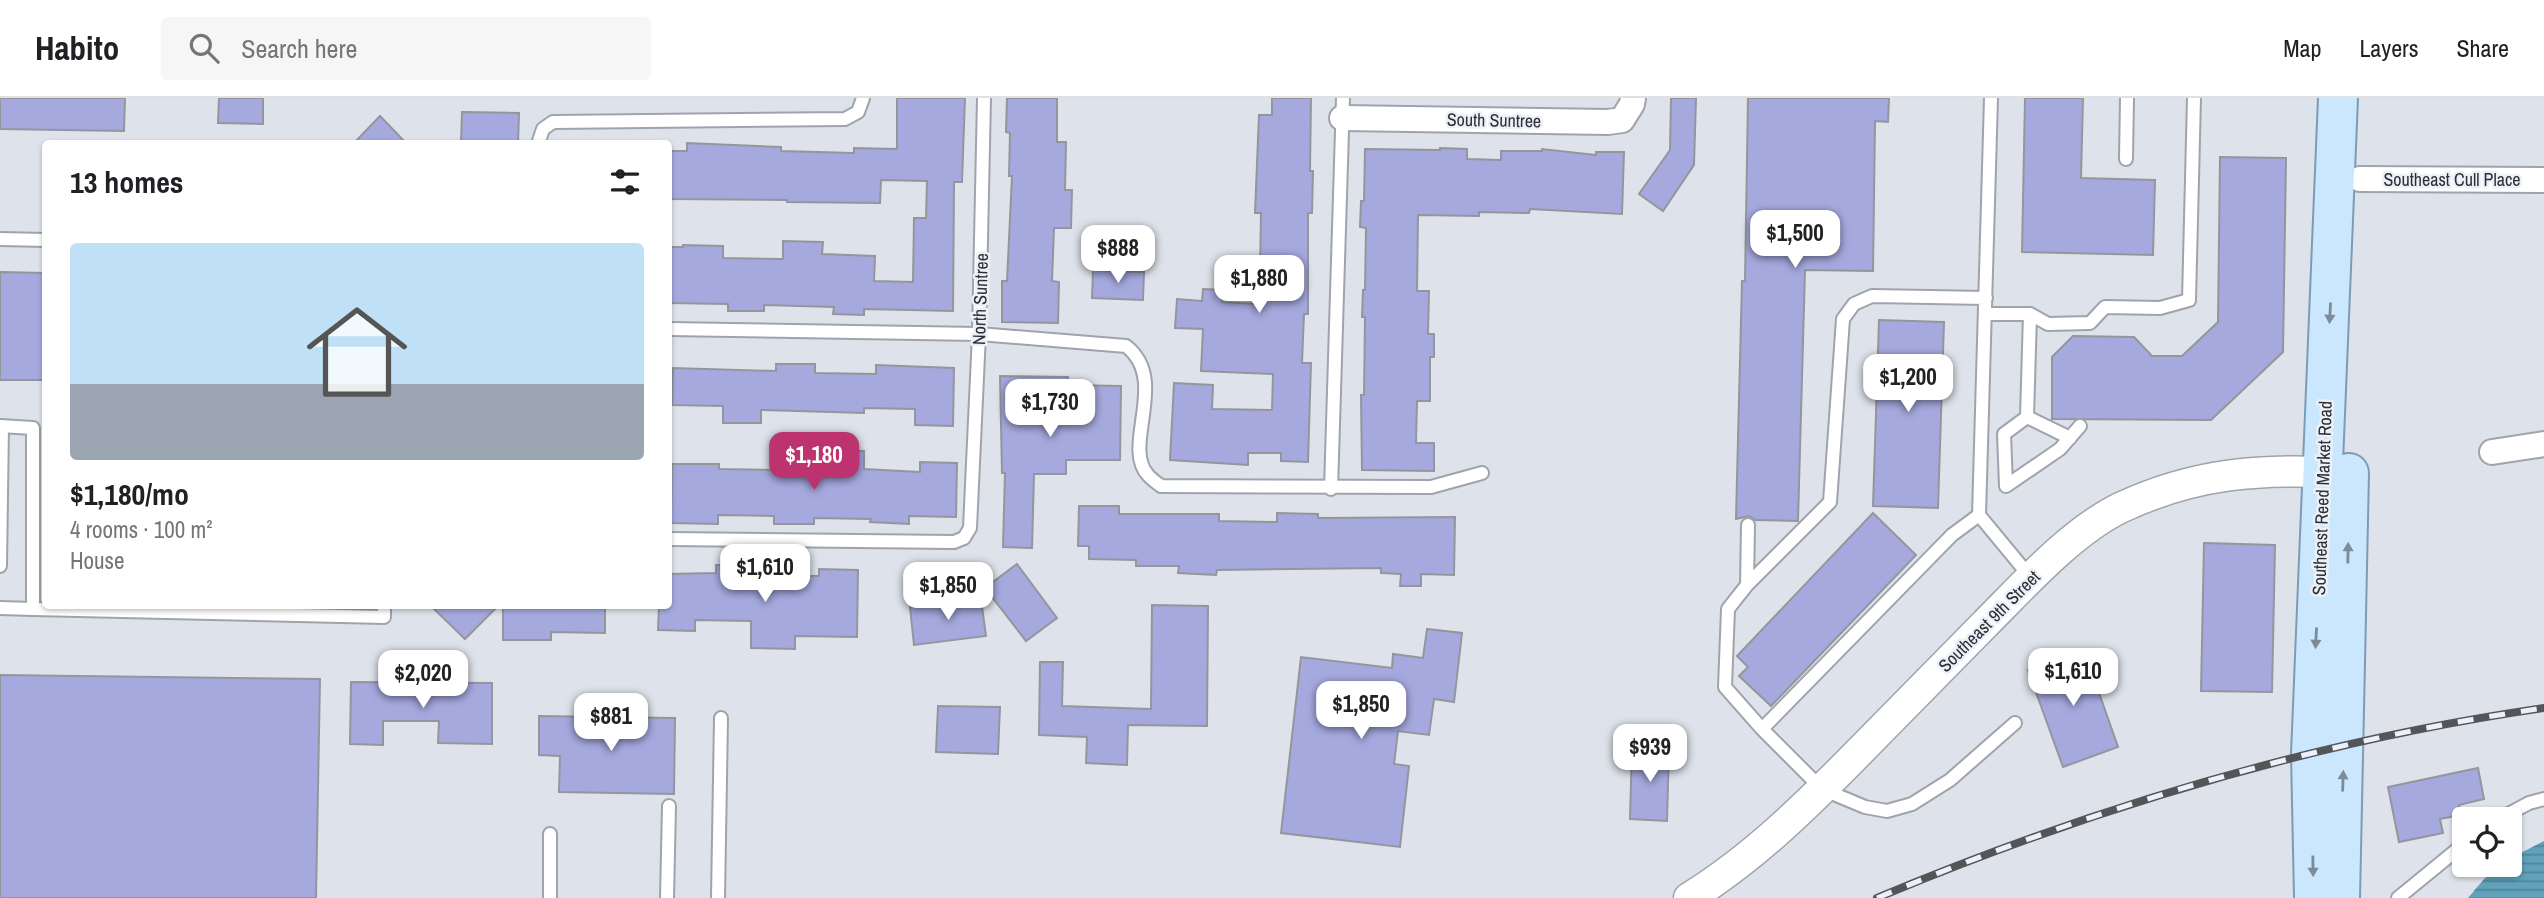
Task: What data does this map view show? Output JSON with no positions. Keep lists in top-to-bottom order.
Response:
{
  "streets": {
    "main road": ["Southeast Reed Market Road"],
    "street": ["South Suntree", "Southeast Cull Place", "Southeast 9th Street"],
    "lane": ["North Suntree"]
  },
  "crossings": [
    ["Southeast Cull Place", "Southeast Reed Market Road"],
    ["Southeast Reed Market Road", "Southeast 9th Street"]
  ],
  "page": {
    "header": "Habito",
    "search": "Search here",
    "nav": ["Map", "Layers", "Share"],
    "heading": "13 homes",
    "price": [
      "$1,500",
      "$888",
      "$1,880",
      "$1,200",
      "$1,730",
      "$1,180",
      "$1,610",
      "$1,850",
      "$1,610",
      "$2,020",
      "$1,850",
      "$881",
      "$939"
    ],
    "list": [
      {
        "name": "$1,180/mo",
        "note": "4 rooms · 100 m² · House"
      }
    ]
  }
}
